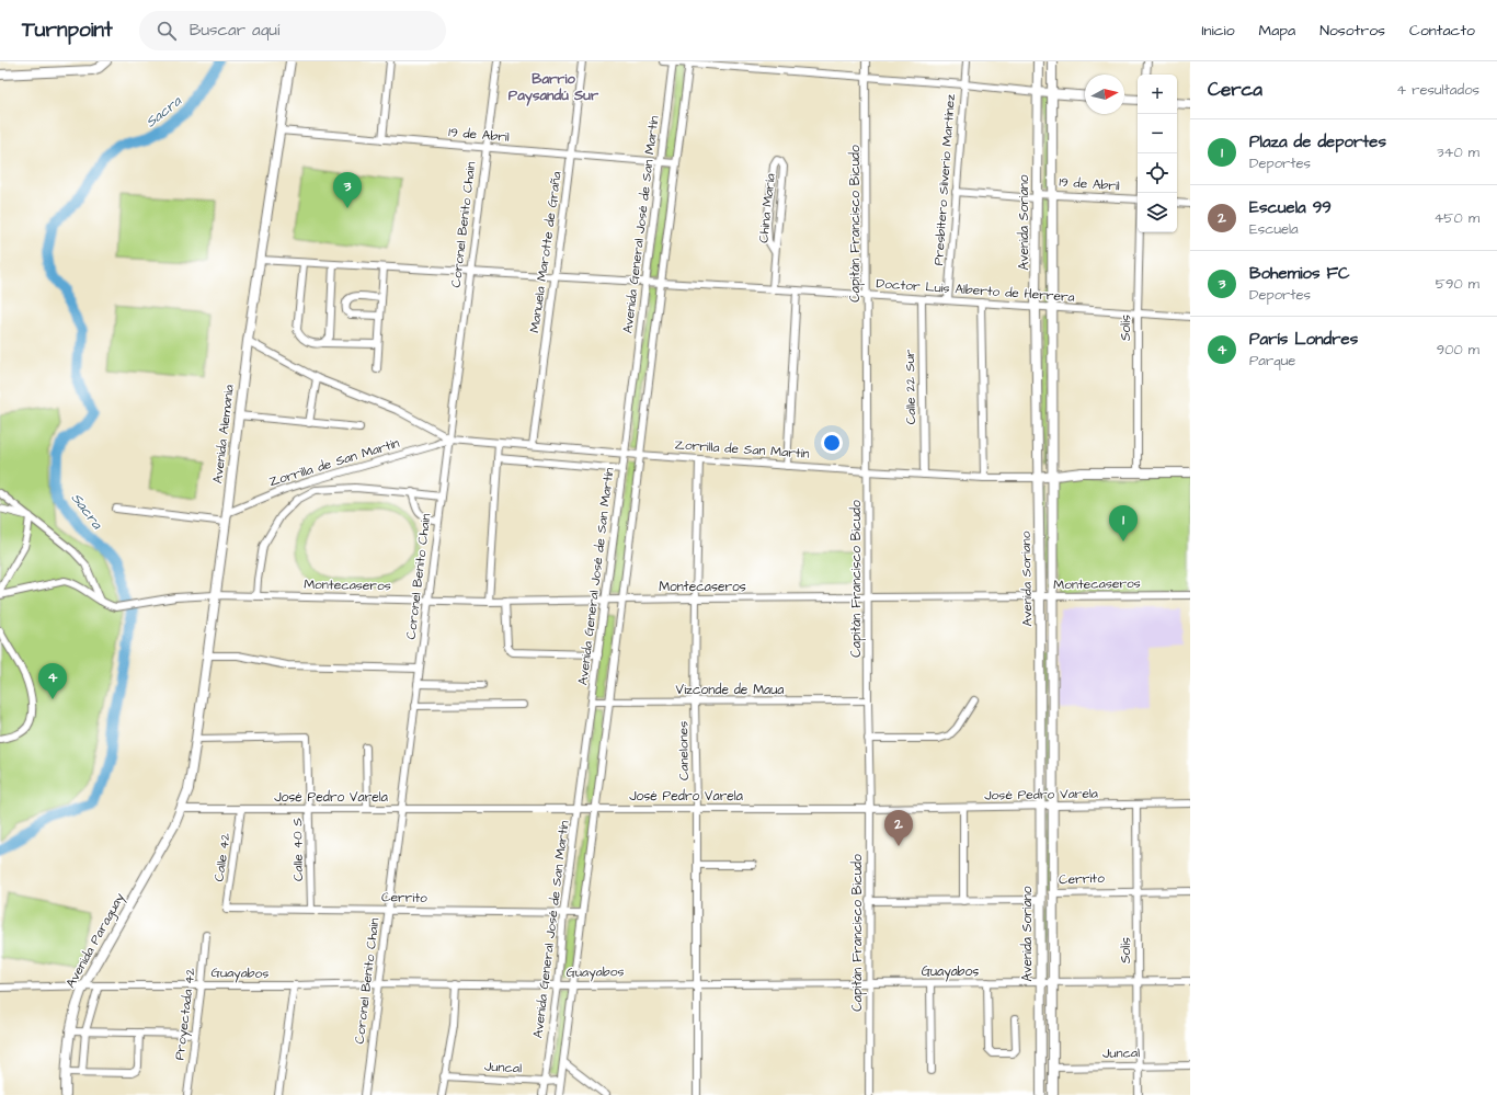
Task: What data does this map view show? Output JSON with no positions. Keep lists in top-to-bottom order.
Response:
{
  "streets": {
    "street": [
      "19 de Abril",
      "Presbítero Silverio Martínez",
      "China María",
      "Avenida Soriano",
      "Capitán Francisco Bicudo",
      "Coronel Benito Chain",
      "Avenida General José de San Martín",
      "Manuela Marotte de Graña",
      "Doctor Luis Alberto de Herrera",
      "Solís",
      "Calle 22 Sur",
      "Avenida Alemania",
      "Zorrilla de San Martín",
      "Montecaseros",
      "Vizconde de Maua",
      "Canelones",
      "José Pedro Varela",
      "Calle 40 S",
      "Calle 42",
      "Cerrito",
      "Avenida Paraguay",
      "Guayabos",
      "Proyectada 42",
      "Juncal"
    ]
  },
  "crossings": [
    ["19 de Abril", "Presbítero Silverio Martínez"],
    ["19 de Abril", "Avenida Soriano"],
    ["19 de Abril", "Coronel Benito Chain"],
    ["19 de Abril", "Avenida General José de San Martín"],
    ["19 de Abril", "Manuela Marotte de Graña"],
    ["19 de Abril", "Avenida Alemania"],
    ["Presbítero Silverio Martínez", "Doctor Luis Alberto de Herrera"],
    ["China María", "Doctor Luis Alberto de Herrera"],
    ["Avenida Soriano", "Doctor Luis Alberto de Herrera"],
    ["Avenida Soriano", "Zorrilla de San Martín"],
    ["Avenida Soriano", "Montecaseros"],
    ["Avenida Soriano", "José Pedro Varela"],
    ["Avenida Soriano", "Cerrito"],
    ["Avenida Soriano", "Guayabos"],
    ["Avenida Soriano", "Juncal"],
    ["Capitán Francisco Bicudo", "Doctor Luis Alberto de Herrera"],
    ["Capitán Francisco Bicudo", "Zorrilla de San Martín"],
    ["Capitán Francisco Bicudo", "Montecaseros"],
    ["Capitán Francisco Bicudo", "Vizconde de Maua"],
    ["Capitán Francisco Bicudo", "José Pedro Varela"],
    ["Capitán Francisco Bicudo", "Cerrito"],
    ["Capitán Francisco Bicudo", "Guayabos"],
    ["Coronel Benito Chain", "Doctor Luis Alberto de Herrera"],
    ["Coronel Benito Chain", "Zorrilla de San Martín"],
    ["Coronel Benito Chain", "Montecaseros"],
    ["Coronel Benito Chain", "José Pedro Varela"],
    ["Coronel Benito Chain", "Cerrito"],
    ["Coronel Benito Chain", "Guayabos"],
    ["Avenida General José de San Martín", "Doctor Luis Alberto de Herrera"],
    ["Avenida General José de San Martín", "Zorrilla de San Martín"],
    ["Avenida General José de San Martín", "Montecaseros"],
    ["Avenida General José de San Martín", "Vizconde de Maua"],
    ["Avenida General José de San Martín", "José Pedro Varela"],
    ["Avenida General José de San Martín", "Cerrito"],
    ["Avenida General José de San Martín", "Guayabos"],
    ["Avenida General José de San Martín", "Juncal"],
    ["Manuela Marotte de Graña", "Doctor Luis Alberto de Herrera"],
    ["Manuela Marotte de Graña", "Zorrilla de San Martín"],
    ["Doctor Luis Alberto de Herrera", "Solís"],
    ["Doctor Luis Alberto de Herrera", "Calle 22 Sur"],
    ["Doctor Luis Alberto de Herrera", "Avenida Alemania"],
    ["Solís", "Zorrilla de San Martín"],
    ["Solís", "José Pedro Varela"],
    ["Solís", "Cerrito"],
    ["Solís", "Guayabos"],
    ["Solís", "Juncal"],
    ["Calle 22 Sur", "Zorrilla de San Martín"],
    ["Avenida Alemania", "Zorrilla de San Martín"],
    ["Avenida Alemania", "Montecaseros"],
    ["Avenida Alemania", "José Pedro Varela"],
    ["Avenida Alemania", "Calle 40 S"],
    ["Avenida Alemania", "Avenida Paraguay"],
    ["Zorrilla de San Martín", "Canelones"],
    ["Montecaseros", "Canelones"],
    ["Vizconde de Maua", "Canelones"],
    ["Canelones", "José Pedro Varela"],
    ["Canelones", "Guayabos"],
    ["José Pedro Varela", "Calle 40 S"],
    ["José Pedro Varela", "Calle 42"],
    ["José Pedro Varela", "Avenida Paraguay"],
    ["Calle 40 S", "Cerrito"],
    ["Calle 42", "Cerrito"],
    ["Avenida Paraguay", "Guayabos"],
    ["Guayabos", "Proyectada 42"]
  ],
  "districts": ["Barrio Paysandú Sur"],
  "water": ["Sacra"],
  "north": "right",
  "page": {
    "header": "Turnpoint",
    "search": "Buscar aquí",
    "nav": [
      "Inicio",
      "Mapa",
      "Nosotros",
      "Contacto"
    ],
    "heading": ["Cerca", "4 resultados"],
    "map_buttons": ["+", "−"],
    "list": [
      {
        "mark": "1",
        "name": "Plaza de deportes",
        "note": "Deportes",
        "value": "340 m"
      },
      {
        "mark": "2",
        "name": "Escuela 99",
        "note": "Escuela",
        "value": "450 m"
      },
      {
        "mark": "3",
        "name": "Bohemios FC",
        "note": "Deportes",
        "value": "590 m"
      },
      {
        "mark": "4",
        "name": "París Londres",
        "note": "Parque",
        "value": "900 m"
      }
    ],
    "pins": [
      "3",
      "1",
      "4",
      "2"
    ]
  }
}
